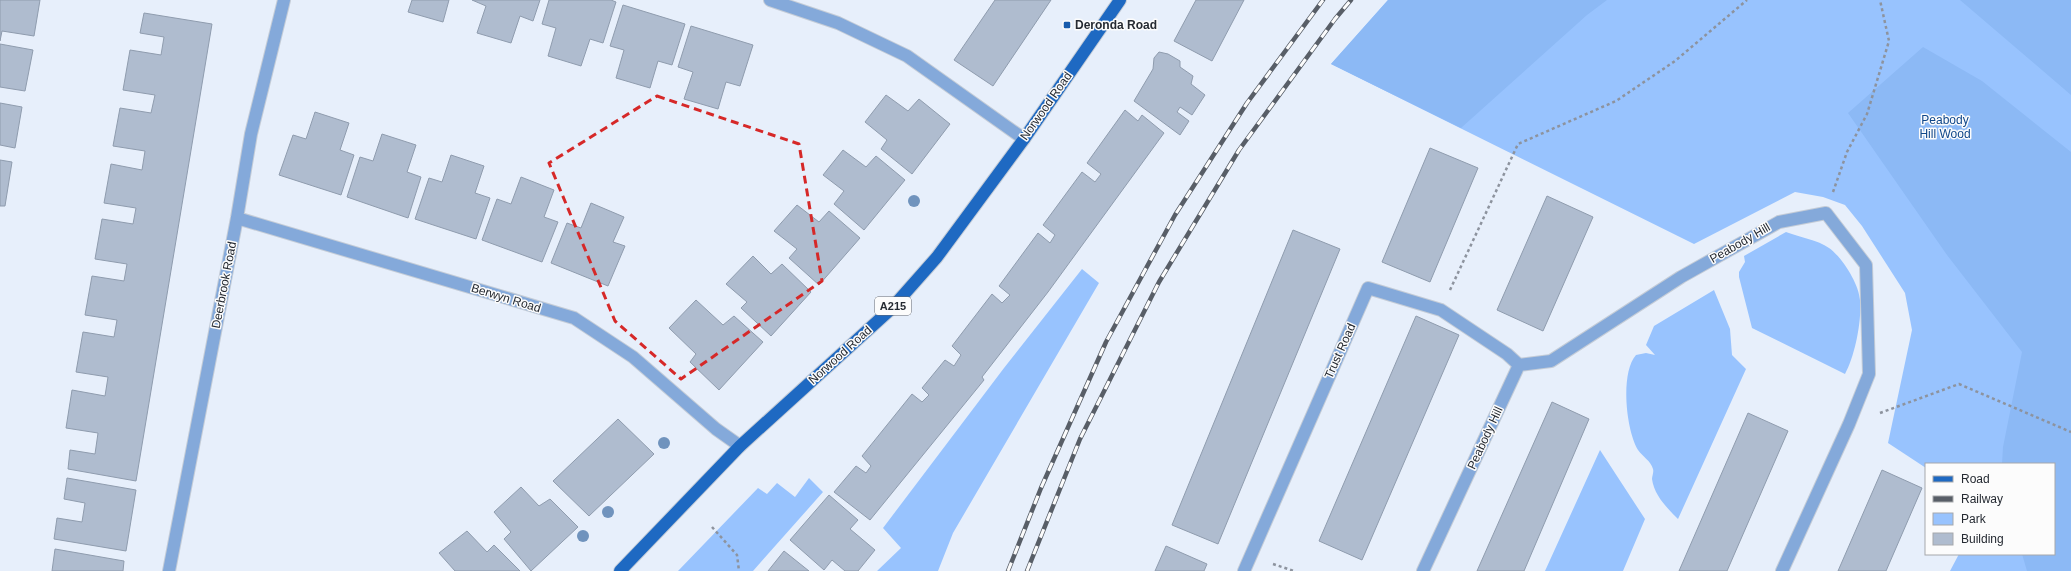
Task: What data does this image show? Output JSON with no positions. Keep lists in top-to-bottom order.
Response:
{
  "streets": {
    "main road": ["Norwood Road", "A215"],
    "street": [
      "Peabody Hill",
      "Deerbrook Road",
      "Berwyn Road",
      "Trust Road"
    ]
  },
  "crossings": [
    ["Norwood Road", "Berwyn Road"],
    ["Peabody Hill", "Trust Road"],
    ["Deerbrook Road", "Berwyn Road"]
  ],
  "parks": ["Peabody Hill Wood"],
  "places": {
    "transit": ["Deronda Road"]
  },
  "legend": [
    "Road",
    "Railway",
    "Park",
    "Building"
  ]
}
